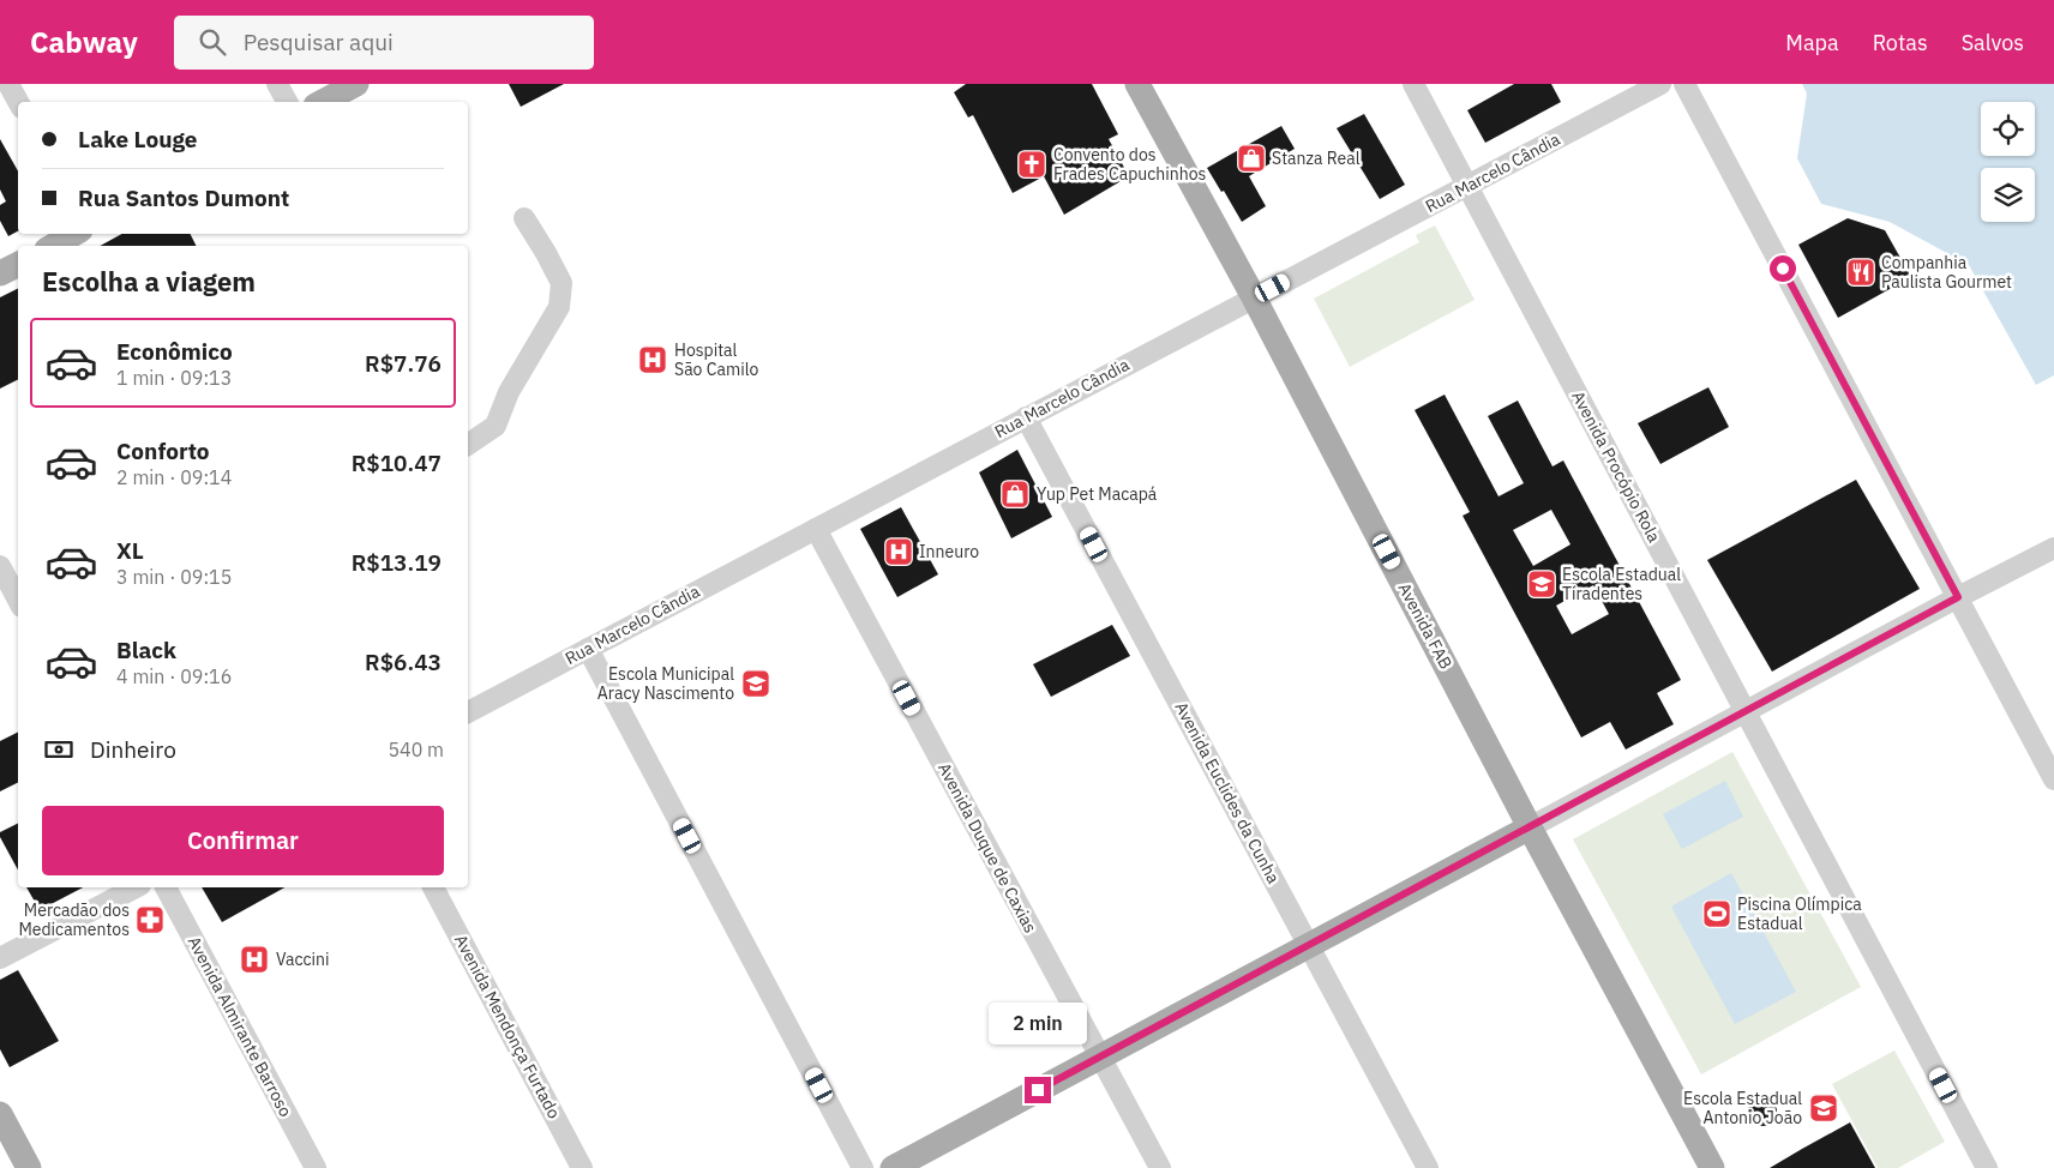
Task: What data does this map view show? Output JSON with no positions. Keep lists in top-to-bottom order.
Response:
{
  "streets": {
    "main road": ["Avenida FAB"],
    "street": [
      "Rua Marcelo Cândia",
      "Avenida Procópio Rola",
      "Avenida Euclides da Cunha",
      "Avenida Duque de Caxias",
      "Avenida Almirante Barroso",
      "Avenida Mendonça Furtado"
    ]
  },
  "crossings": [
    ["Rua Marcelo Cândia", "Avenida Procópio Rola"],
    ["Rua Marcelo Cândia", "Avenida FAB"],
    ["Rua Marcelo Cândia", "Avenida Euclides da Cunha"],
    ["Rua Marcelo Cândia", "Avenida Duque de Caxias"]
  ],
  "places": {
    "shop": ["Stanza Real", "Yup Pet Macapá"],
    "church": ["Convento dos Frades Capuchinhos"],
    "restaurant": ["Companhia Paulista Gourmet"],
    "hospital": ["Hospital São Camilo", "Inneuro", "Vaccini"],
    "school or university": ["Escola Estadual Tiradentes", "Escola Municipal Aracy Nascimento", "Escola Estadual Antonio João"],
    "sports": ["Piscina Olímpica Estadual"],
    "pharmacy": ["Mercadão dos Medicamentos"]
  },
  "page": {
    "header": "Cabway",
    "search": "Pesquisar aqui",
    "nav": ["Mapa", "Rotas", "Salvos"],
    "banner": ["Lake Louge", "Rua Santos Dumont"],
    "heading": "Escolha a viagem",
    "list": [
      {
        "name": "Econômico",
        "note": "1 min · 09:13",
        "value": "R$7.76"
      },
      {
        "name": "Conforto",
        "note": "2 min · 09:14",
        "value": "R$10.47"
      },
      {
        "name": "XL",
        "note": "3 min · 09:15",
        "value": "R$13.19"
      },
      {
        "name": "Black",
        "note": "4 min · 09:16",
        "value": "R$6.43"
      }
    ],
    "pay": ["Dinheiro", "540 m"],
    "buttons": "Confirmar",
    "bubble": "2 min"
  }
}
